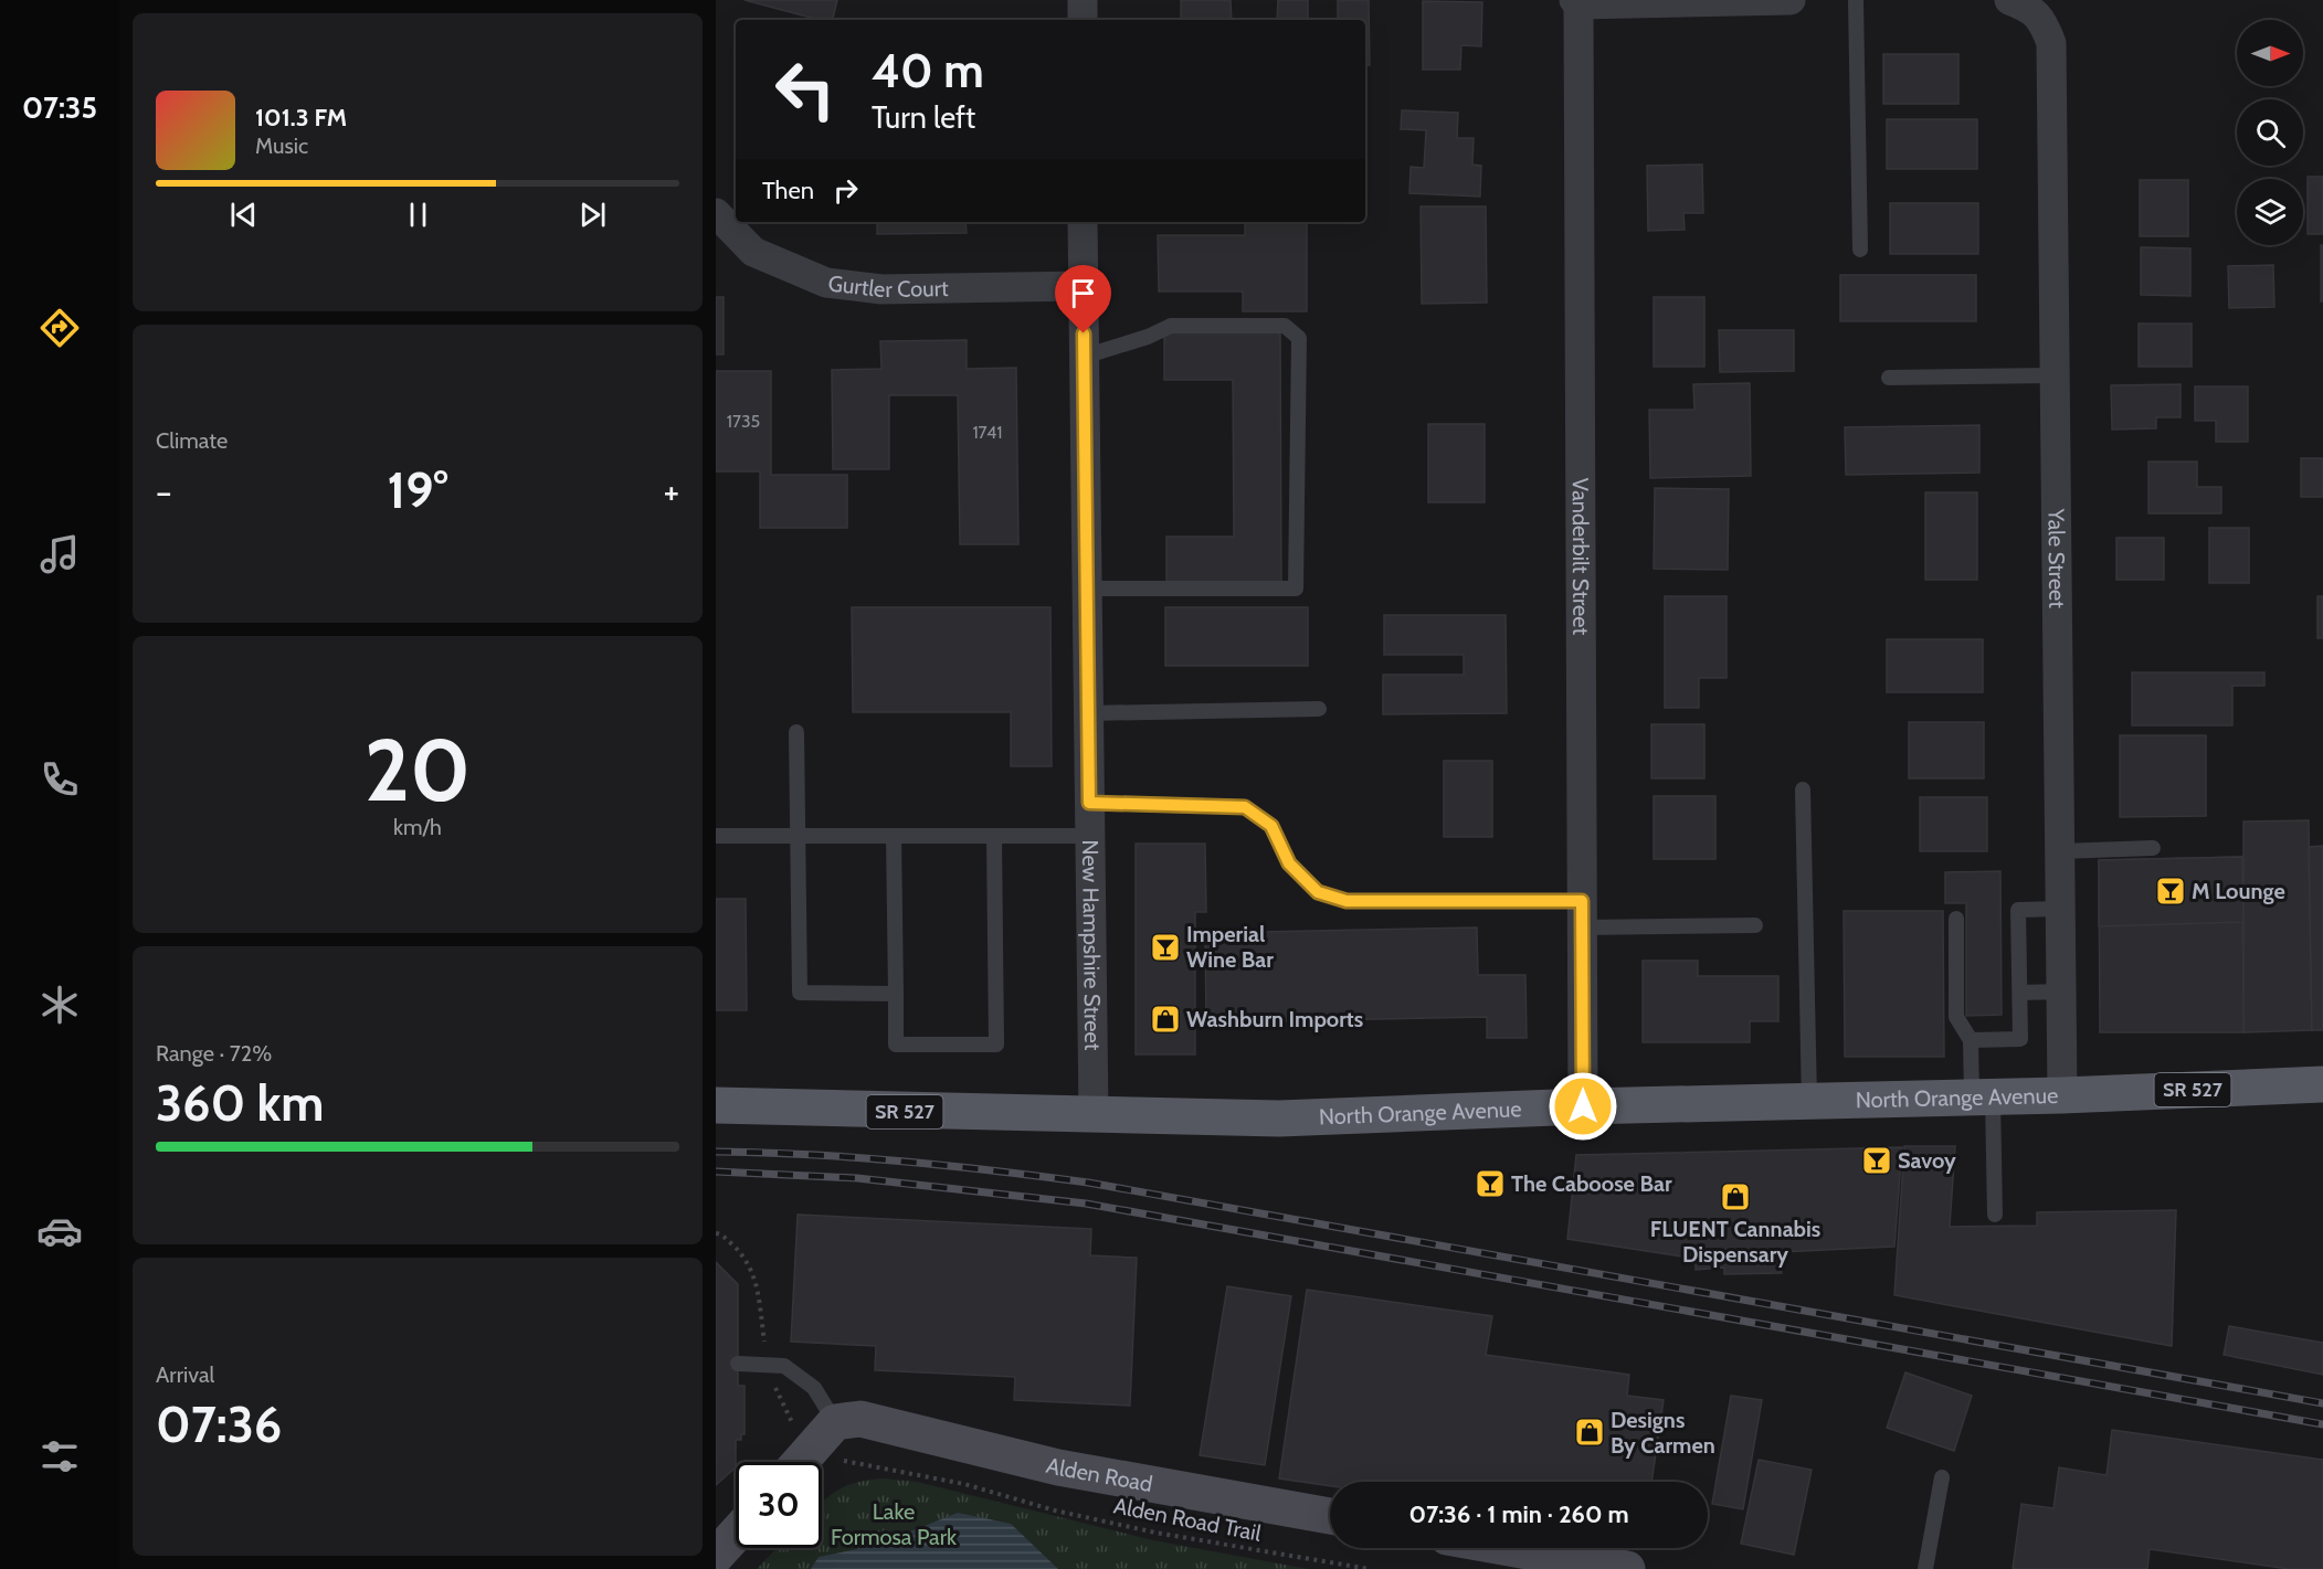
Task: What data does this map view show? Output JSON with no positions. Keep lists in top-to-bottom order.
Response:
{
  "streets": {
    "main road": ["SR 527", "North Orange Avenue"],
    "street": [
      "Gurtler Court",
      "Vanderbilt Street",
      "Yale Street",
      "New Hampshire Street",
      "Alden Road"
    ],
    "path": ["Alden Road Trail"]
  },
  "crossings": [
    ["Gurtler Court", "New Hampshire Street"],
    ["Vanderbilt Street", "North Orange Avenue"],
    ["Yale Street", "North Orange Avenue"],
    ["New Hampshire Street", "North Orange Avenue"]
  ],
  "parks": ["Lake Formosa Park"],
  "places": {
    "bar": [
      "M Lounge",
      "Imperial Wine Bar",
      "Savoy",
      "The Caboose Bar"
    ],
    "shop": ["Washburn Imports", "FLUENT Cannabis Dispensary", "Designs By Carmen"]
  },
  "house_numbers": ["1735", "1741"],
  "north": "right",
  "page": {
    "tabs": "07:35",
    "turn": ["40 m", "Turn left"],
    "song": ["101.3 FM", "Music"],
    "then": "Then",
    "tile": [
      "Climate",
      ["20", "km/h"],
      ["Range · 72%", "360 km"],
      ["Arrival", "07:36"]
    ],
    "heat": ["−", "19°", "+"],
    "limit": "30",
    "trip": "07:36 · 1 min · 260 m"
  }
}
